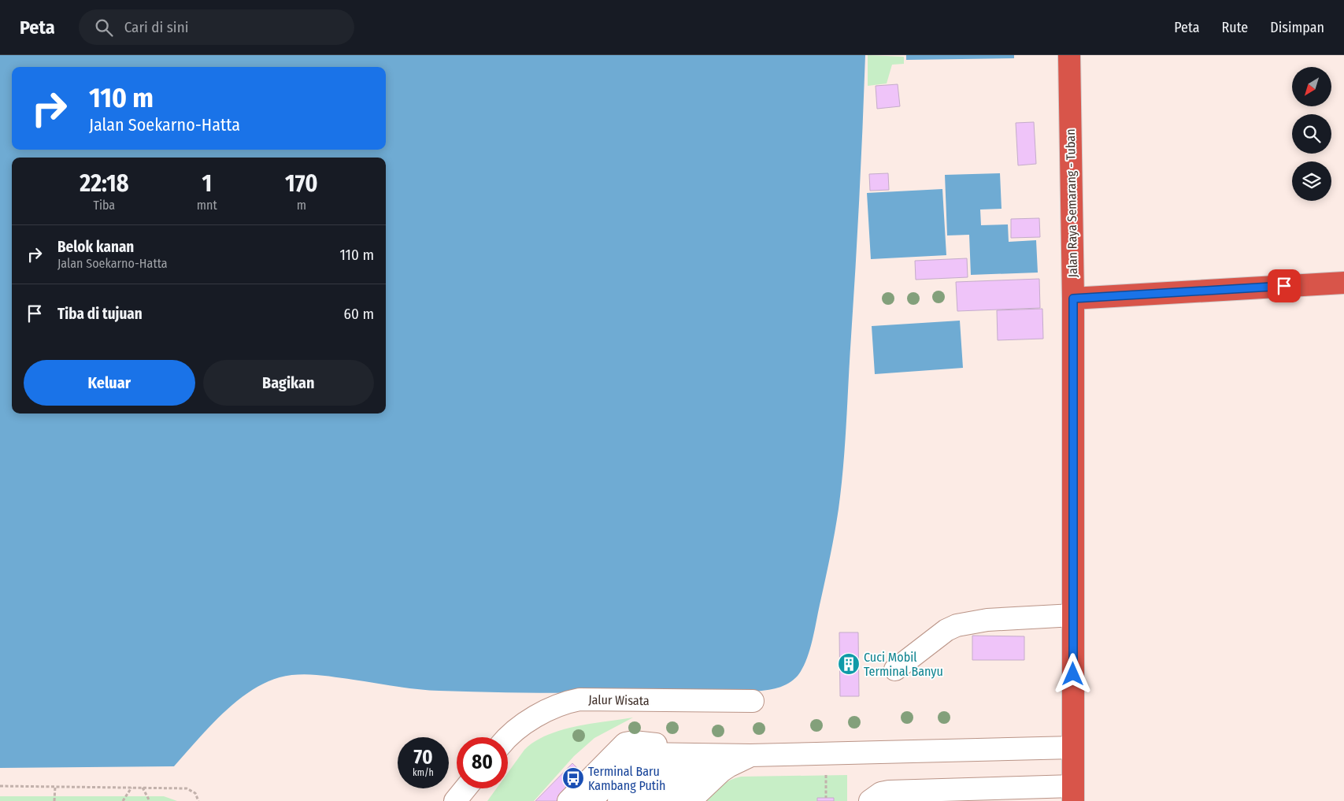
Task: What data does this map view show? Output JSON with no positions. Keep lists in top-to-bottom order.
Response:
{
  "streets": {
    "highway": ["Jalan Raya Semarang - Tuban"],
    "lane": ["Jalur Wisata"]
  },
  "places": {
    "building": ["Cuci Mobil Terminal Banyu"],
    "bus stop": ["Terminal Baru Kambang Putih"]
  },
  "north": "bottom left",
  "page": {
    "header": "Peta",
    "search": "Cari di sini",
    "nav": ["Peta", "Rute", "Disimpan"],
    "turn": ["110 m", "Jalan Soekarno-Hatta"],
    "eta": [
      "22:18",
      "Tiba",
      "1",
      "mnt",
      "170",
      "m"
    ],
    "list": [
      {
        "name": "Belok kanan",
        "note": "Jalan Soekarno-Hatta",
        "value": "110 m"
      },
      {
        "name": "Tiba di tujuan",
        "value": "60 m"
      }
    ],
    "buttons": ["Keluar", "Bagikan"],
    "speed": "70 km/h",
    "limit": "80"
  }
}
